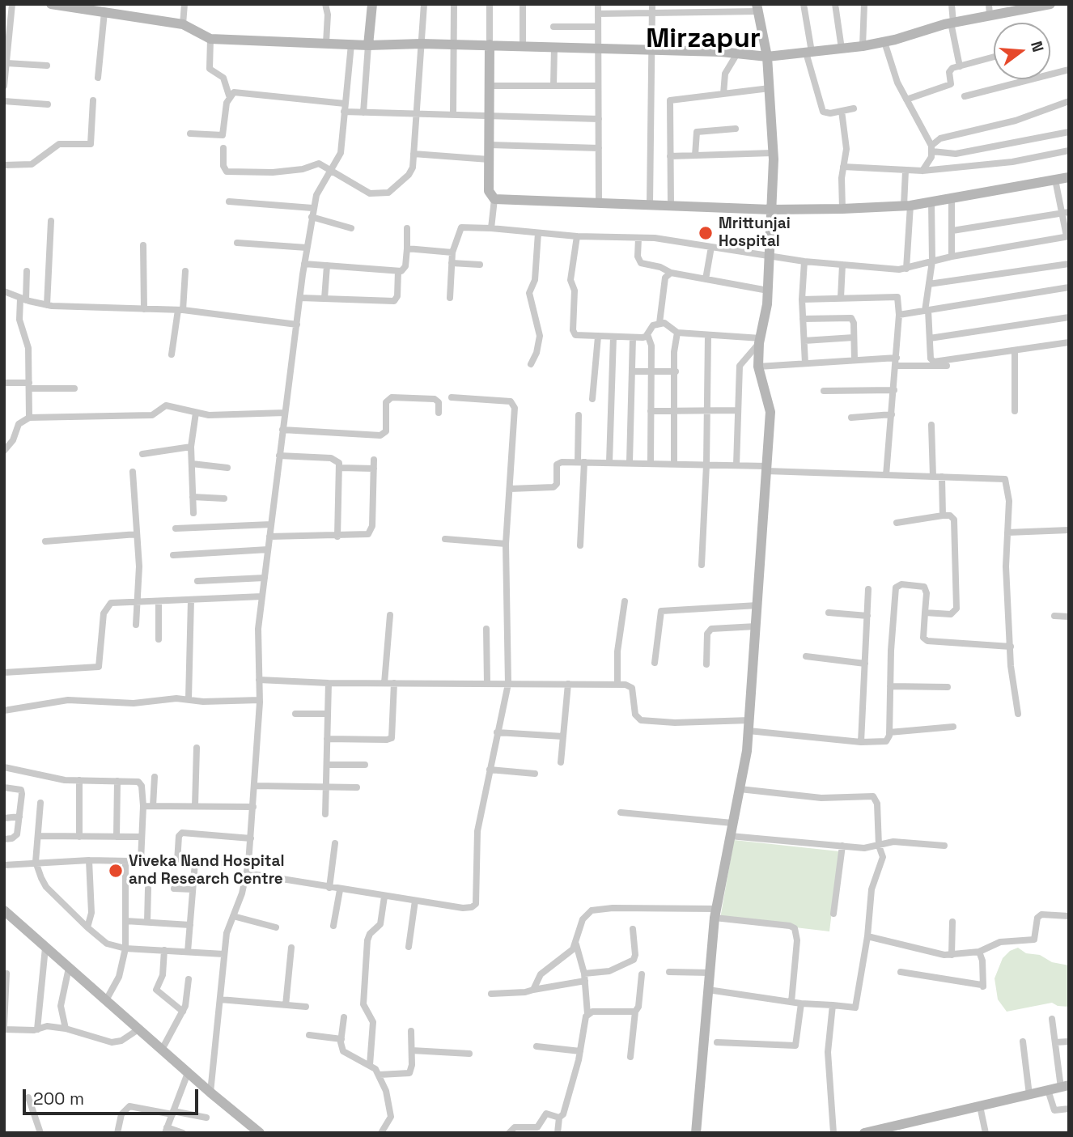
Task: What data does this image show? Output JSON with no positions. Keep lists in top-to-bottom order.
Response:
{
  "districts": ["Mirzapur"],
  "places": ["Mrittunjai Hospital", "Viveka Nand Hospital and Research Centre"],
  "scale_bar": "200 m",
  "north": "right"
}
